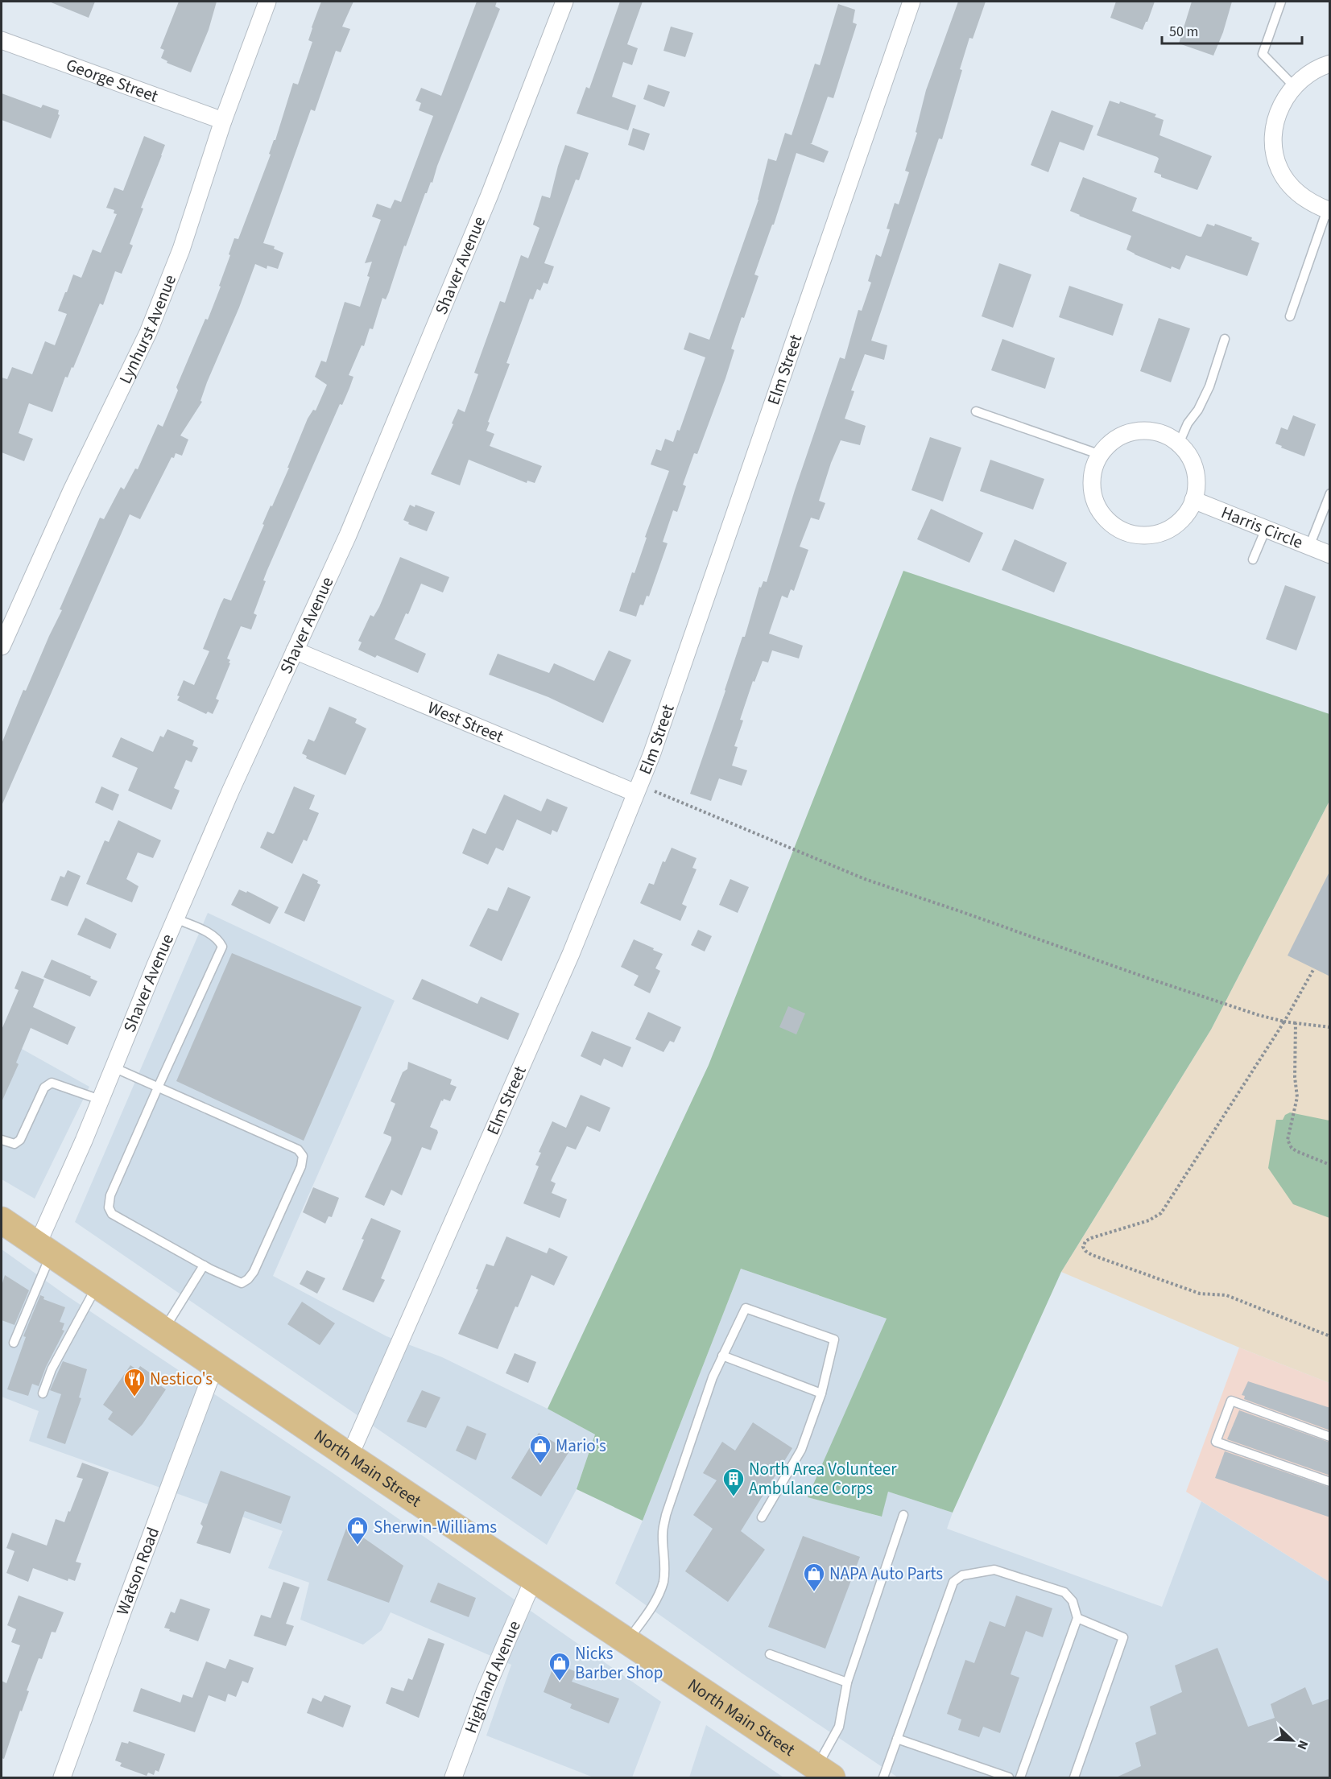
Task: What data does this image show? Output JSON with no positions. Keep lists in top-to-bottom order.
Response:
{
  "streets": {
    "main road": ["North Main Street"],
    "street": [
      "George Street",
      "Shaver Avenue",
      "Lynhurst Avenue",
      "Elm Street",
      "Harris Circle",
      "West Street",
      "Watson Road",
      "Highland Avenue"
    ]
  },
  "crossings": [
    ["George Street", "Lynhurst Avenue"],
    ["Shaver Avenue", "West Street"],
    ["Shaver Avenue", "North Main Street"],
    ["Elm Street", "West Street"],
    ["Elm Street", "North Main Street"],
    ["North Main Street", "Watson Road"],
    ["North Main Street", "Highland Avenue"]
  ],
  "places": {
    "restaurant": ["Nestico's"],
    "shop": [
      "Mario's",
      "Sherwin-Williams",
      "NAPA Auto Parts",
      "Nicks Barber Shop"
    ],
    "building": ["North Area Volunteer Ambulance Corps"]
  },
  "scale_bar": "50 m",
  "north": "bottom right"
}
